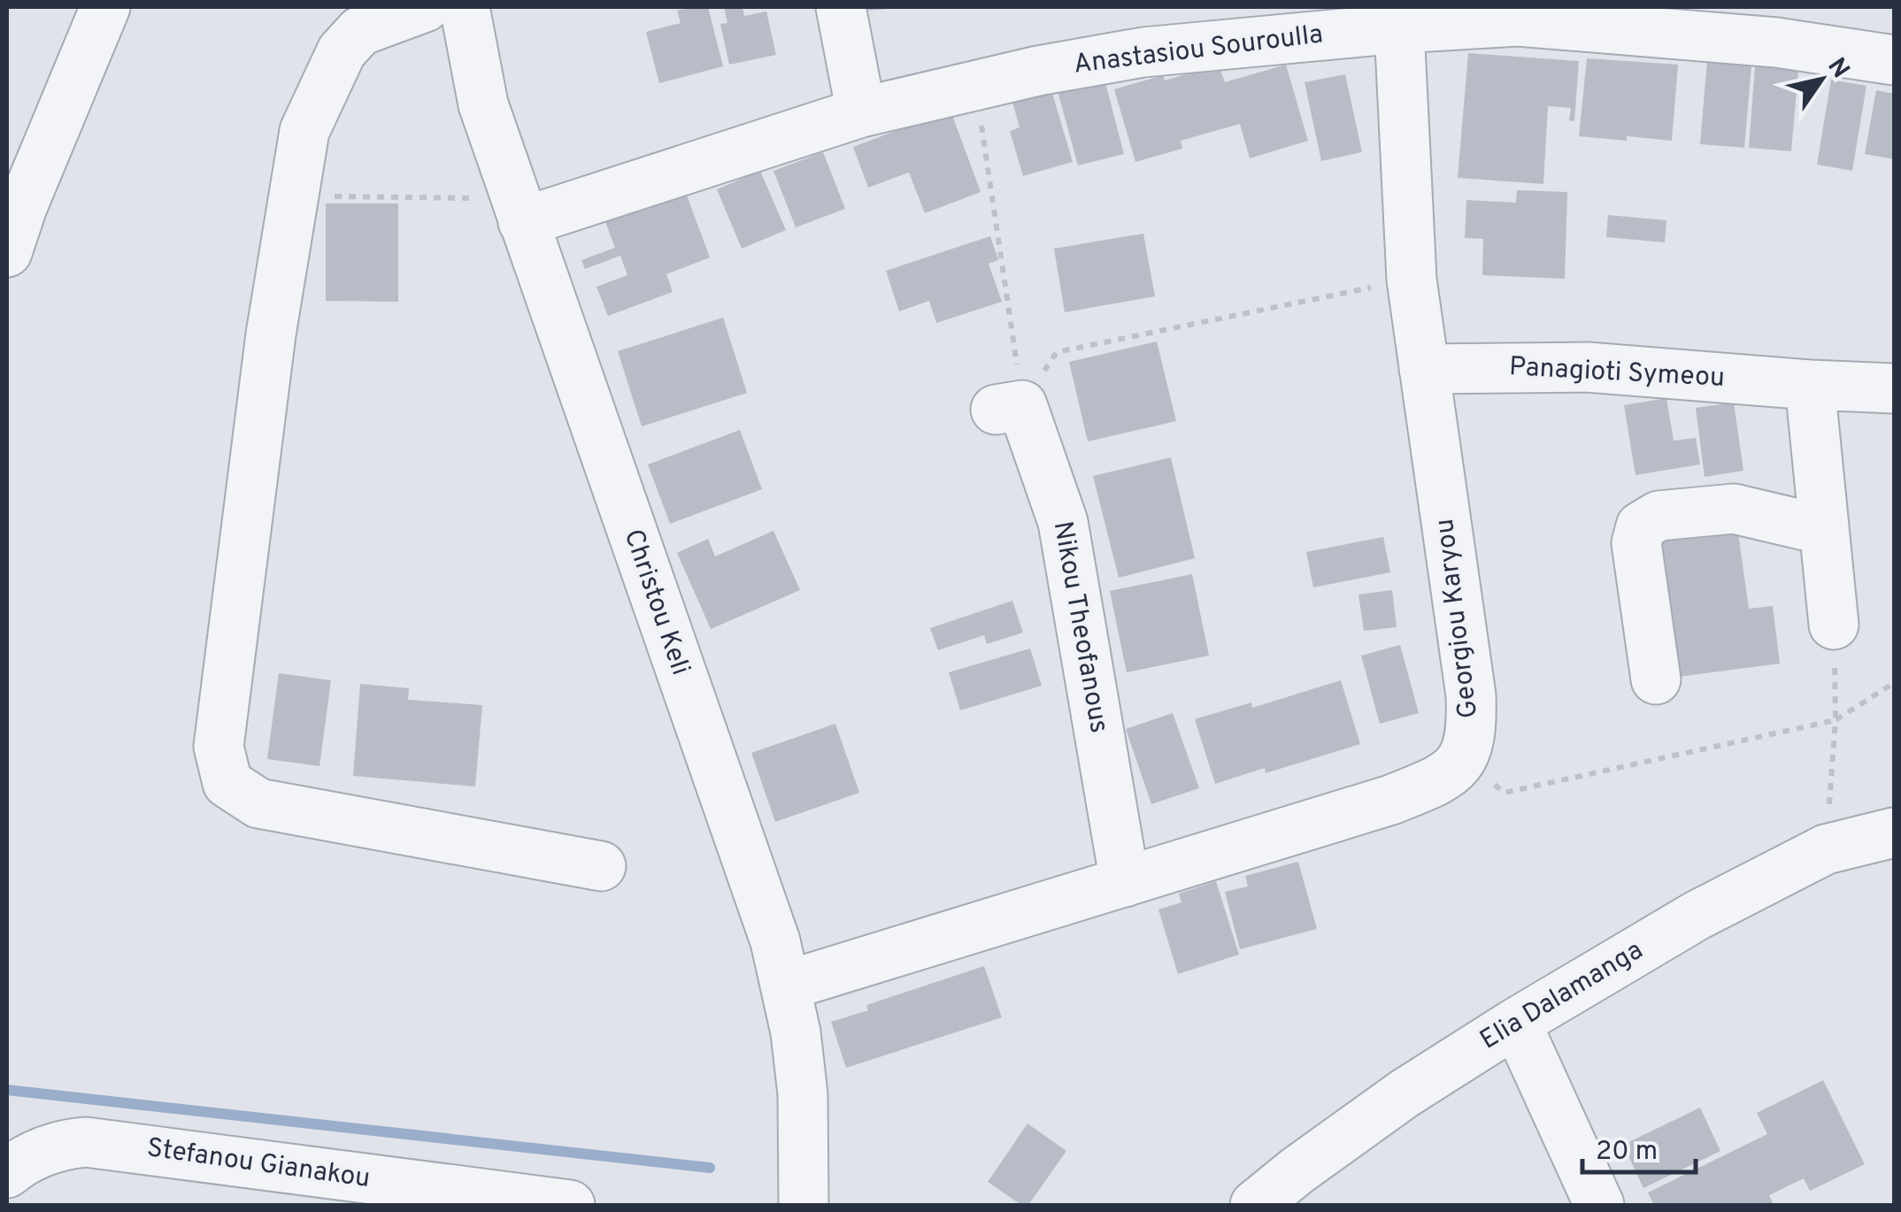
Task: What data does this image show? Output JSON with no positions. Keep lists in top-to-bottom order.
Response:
{
  "streets": {
    "street": [
      "Anastasiou Souroulla",
      "Panagioti Symeou",
      "Christou Keli",
      "Georgiou Karyou",
      "Nikou Theofanous",
      "Elia Dalamanga",
      "Stefanou Gianakou"
    ]
  },
  "crossings": [
    ["Anastasiou Souroulla", "Christou Keli"],
    ["Anastasiou Souroulla", "Georgiou Karyou"],
    ["Panagioti Symeou", "Georgiou Karyou"]
  ],
  "scale_bar": "20 m",
  "north": "top right"
}
